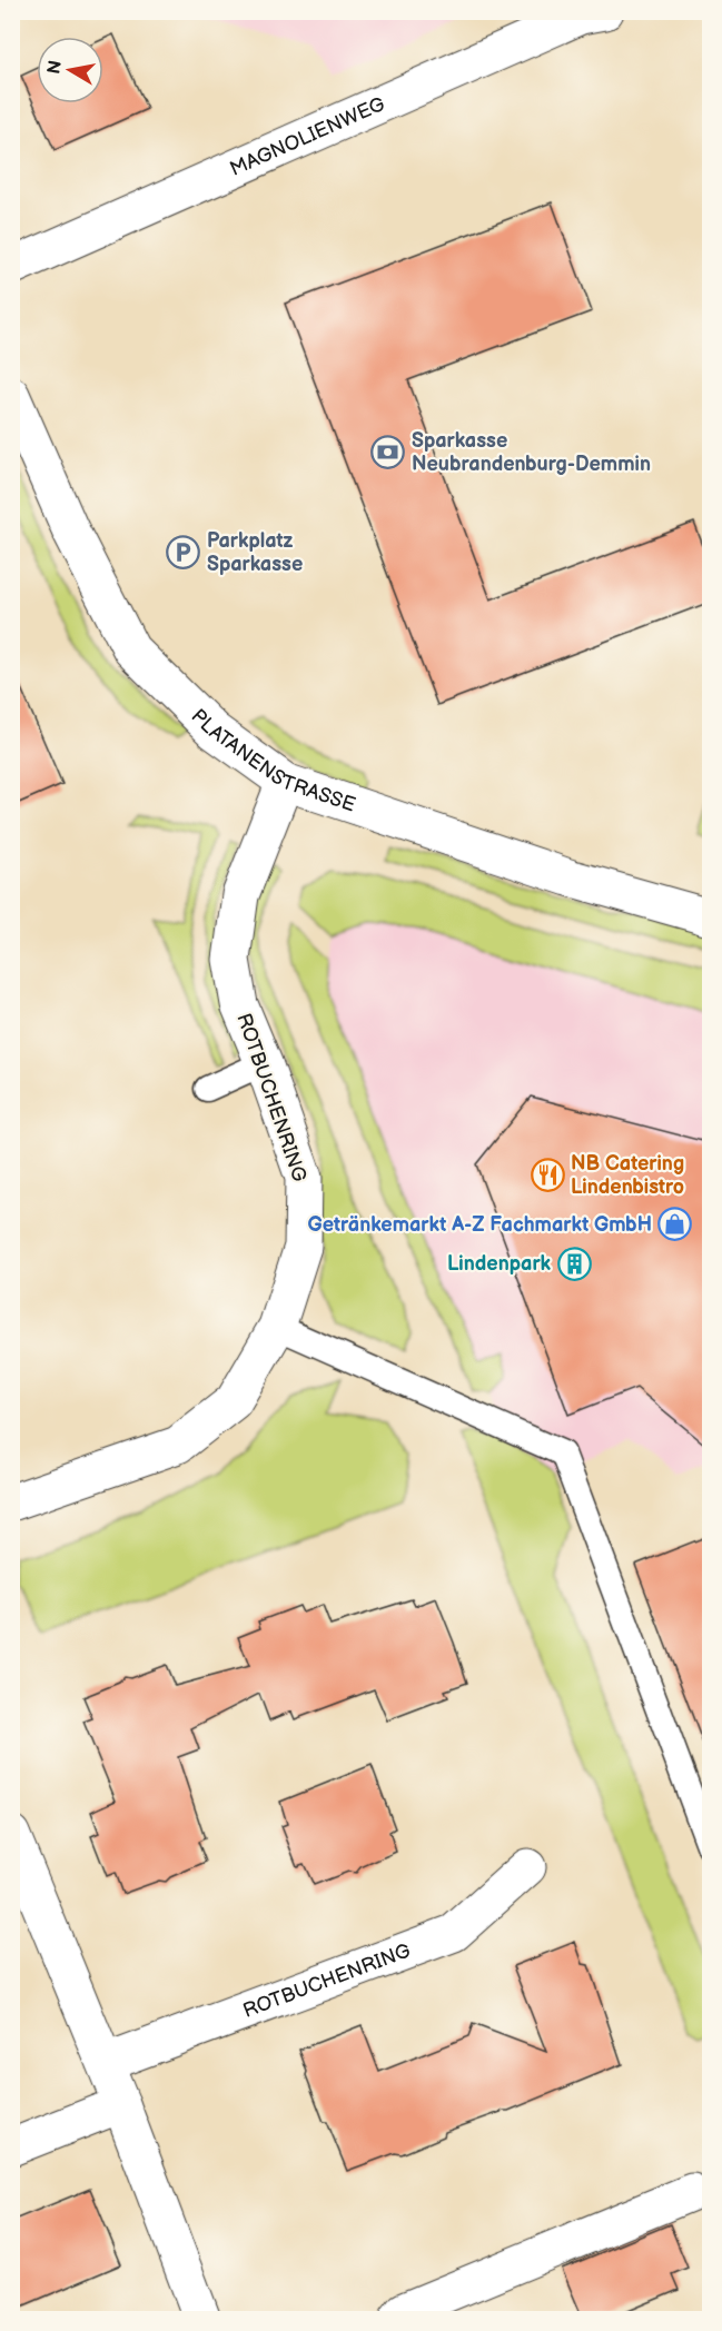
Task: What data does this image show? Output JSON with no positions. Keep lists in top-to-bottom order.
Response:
{
  "streets": {
    "street": ["MAGNOLIENWEG", "PLATANENSTRASSE", "ROTBUCHENRING"]
  },
  "crossings": [
    ["PLATANENSTRASSE", "ROTBUCHENRING"]
  ],
  "places": {
    "bank": ["Sparkasse Neubrandenburg-Demmin"],
    "parking": ["Parkplatz Sparkasse"],
    "restaurant": ["NB Catering Lindenbistro"],
    "shop": ["Getränkemarkt A-Z Fachmarkt GmbH"],
    "building": ["Lindenpark"]
  },
  "north": "left"
}
